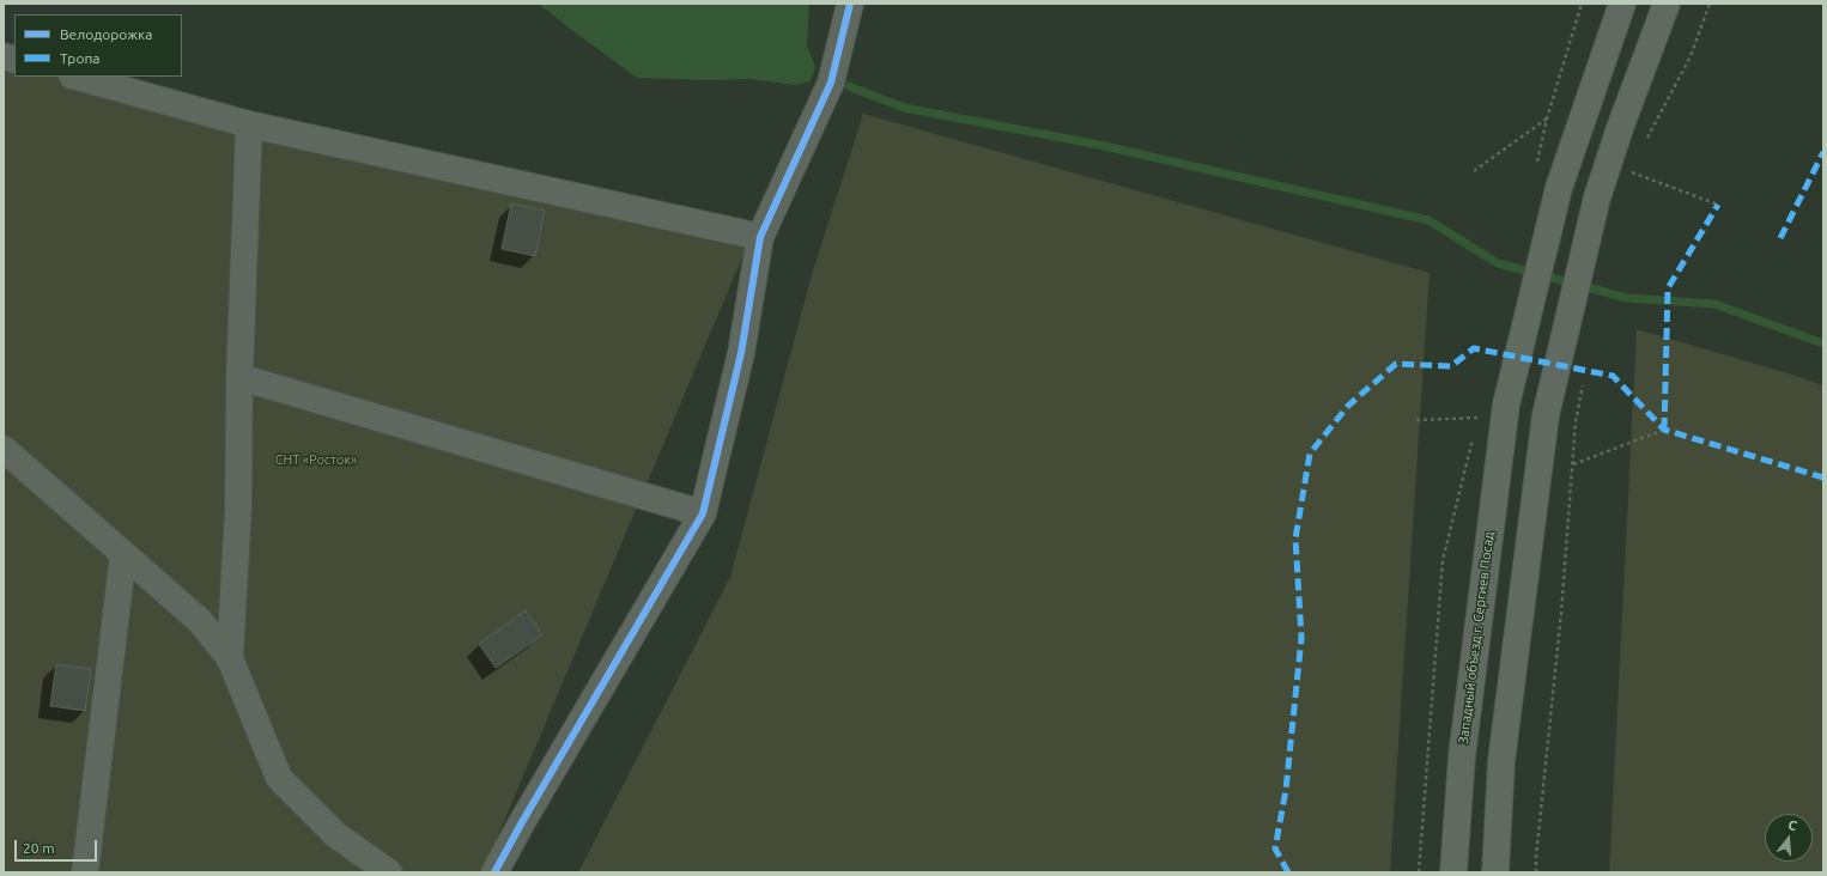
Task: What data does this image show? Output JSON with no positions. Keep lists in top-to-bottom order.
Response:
{
  "streets": {
    "main road": ["Западный объезд г. Сергиев Посад"]
  },
  "parks": ["СНТ «Росток»"],
  "legend": ["Велодорожка", "Тропа"],
  "scale_bar": "20 m",
  "north": "top"
}
